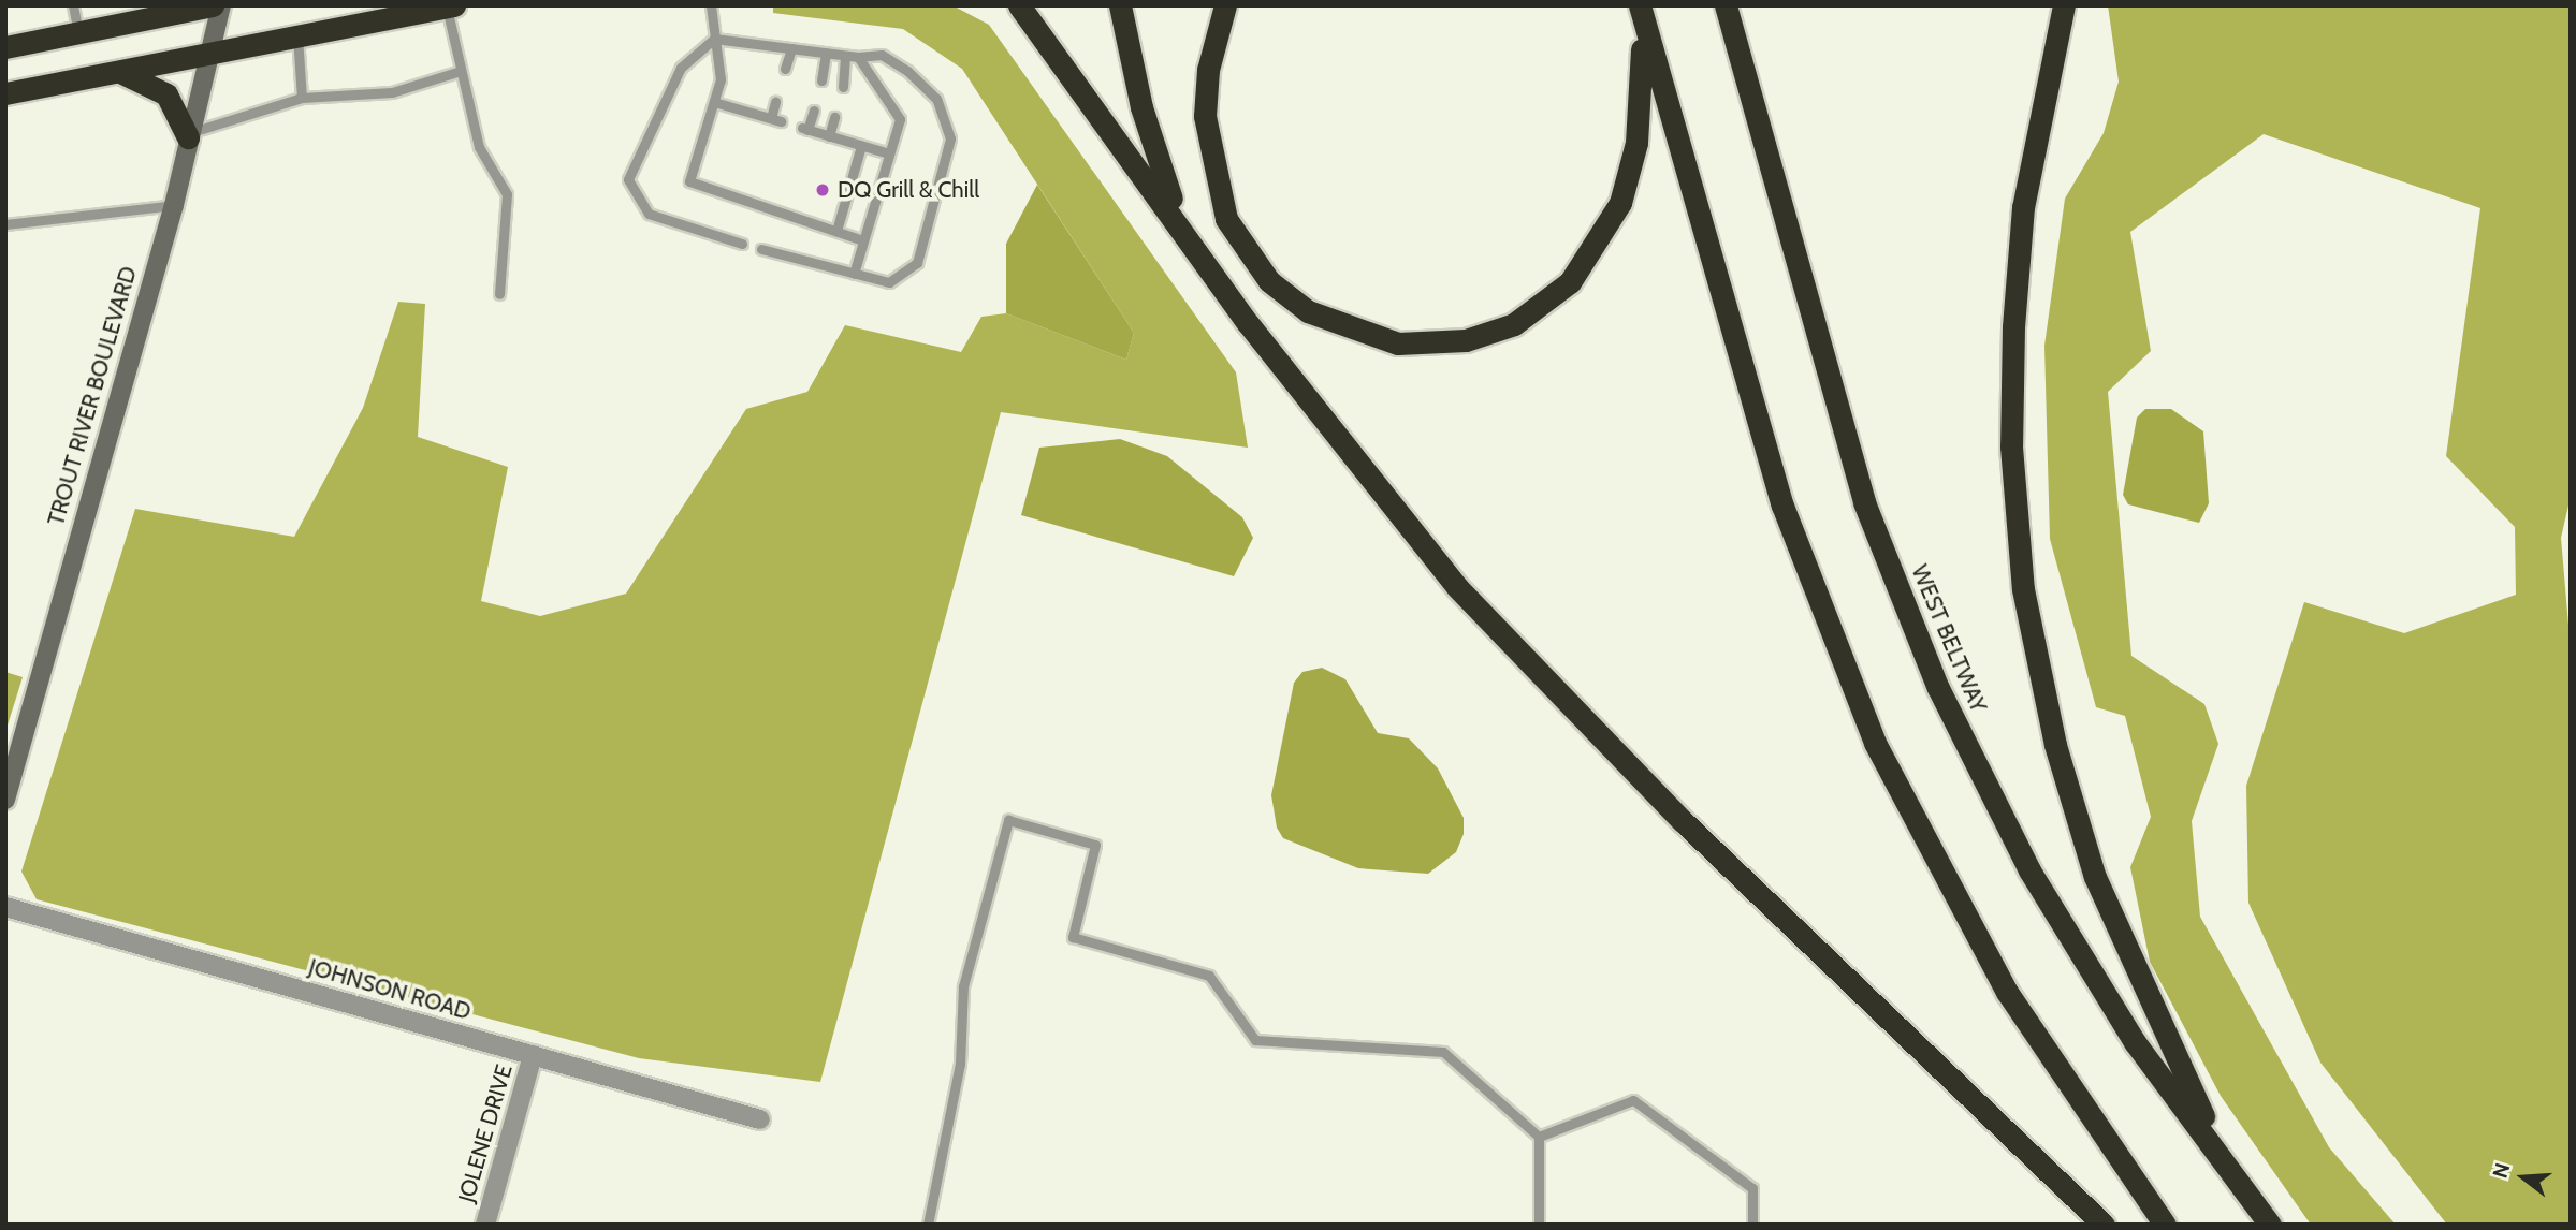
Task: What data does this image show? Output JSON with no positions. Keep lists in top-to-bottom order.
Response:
{
  "streets": {
    "highway": ["WEST BELTWAY"],
    "street": ["TROUT RIVER BOULEVARD", "JOHNSON ROAD", "JOLENE DRIVE"]
  },
  "crossings": [
    ["JOHNSON ROAD", "JOLENE DRIVE"]
  ],
  "places": ["DQ Grill & Chill"],
  "north": "left"
}
